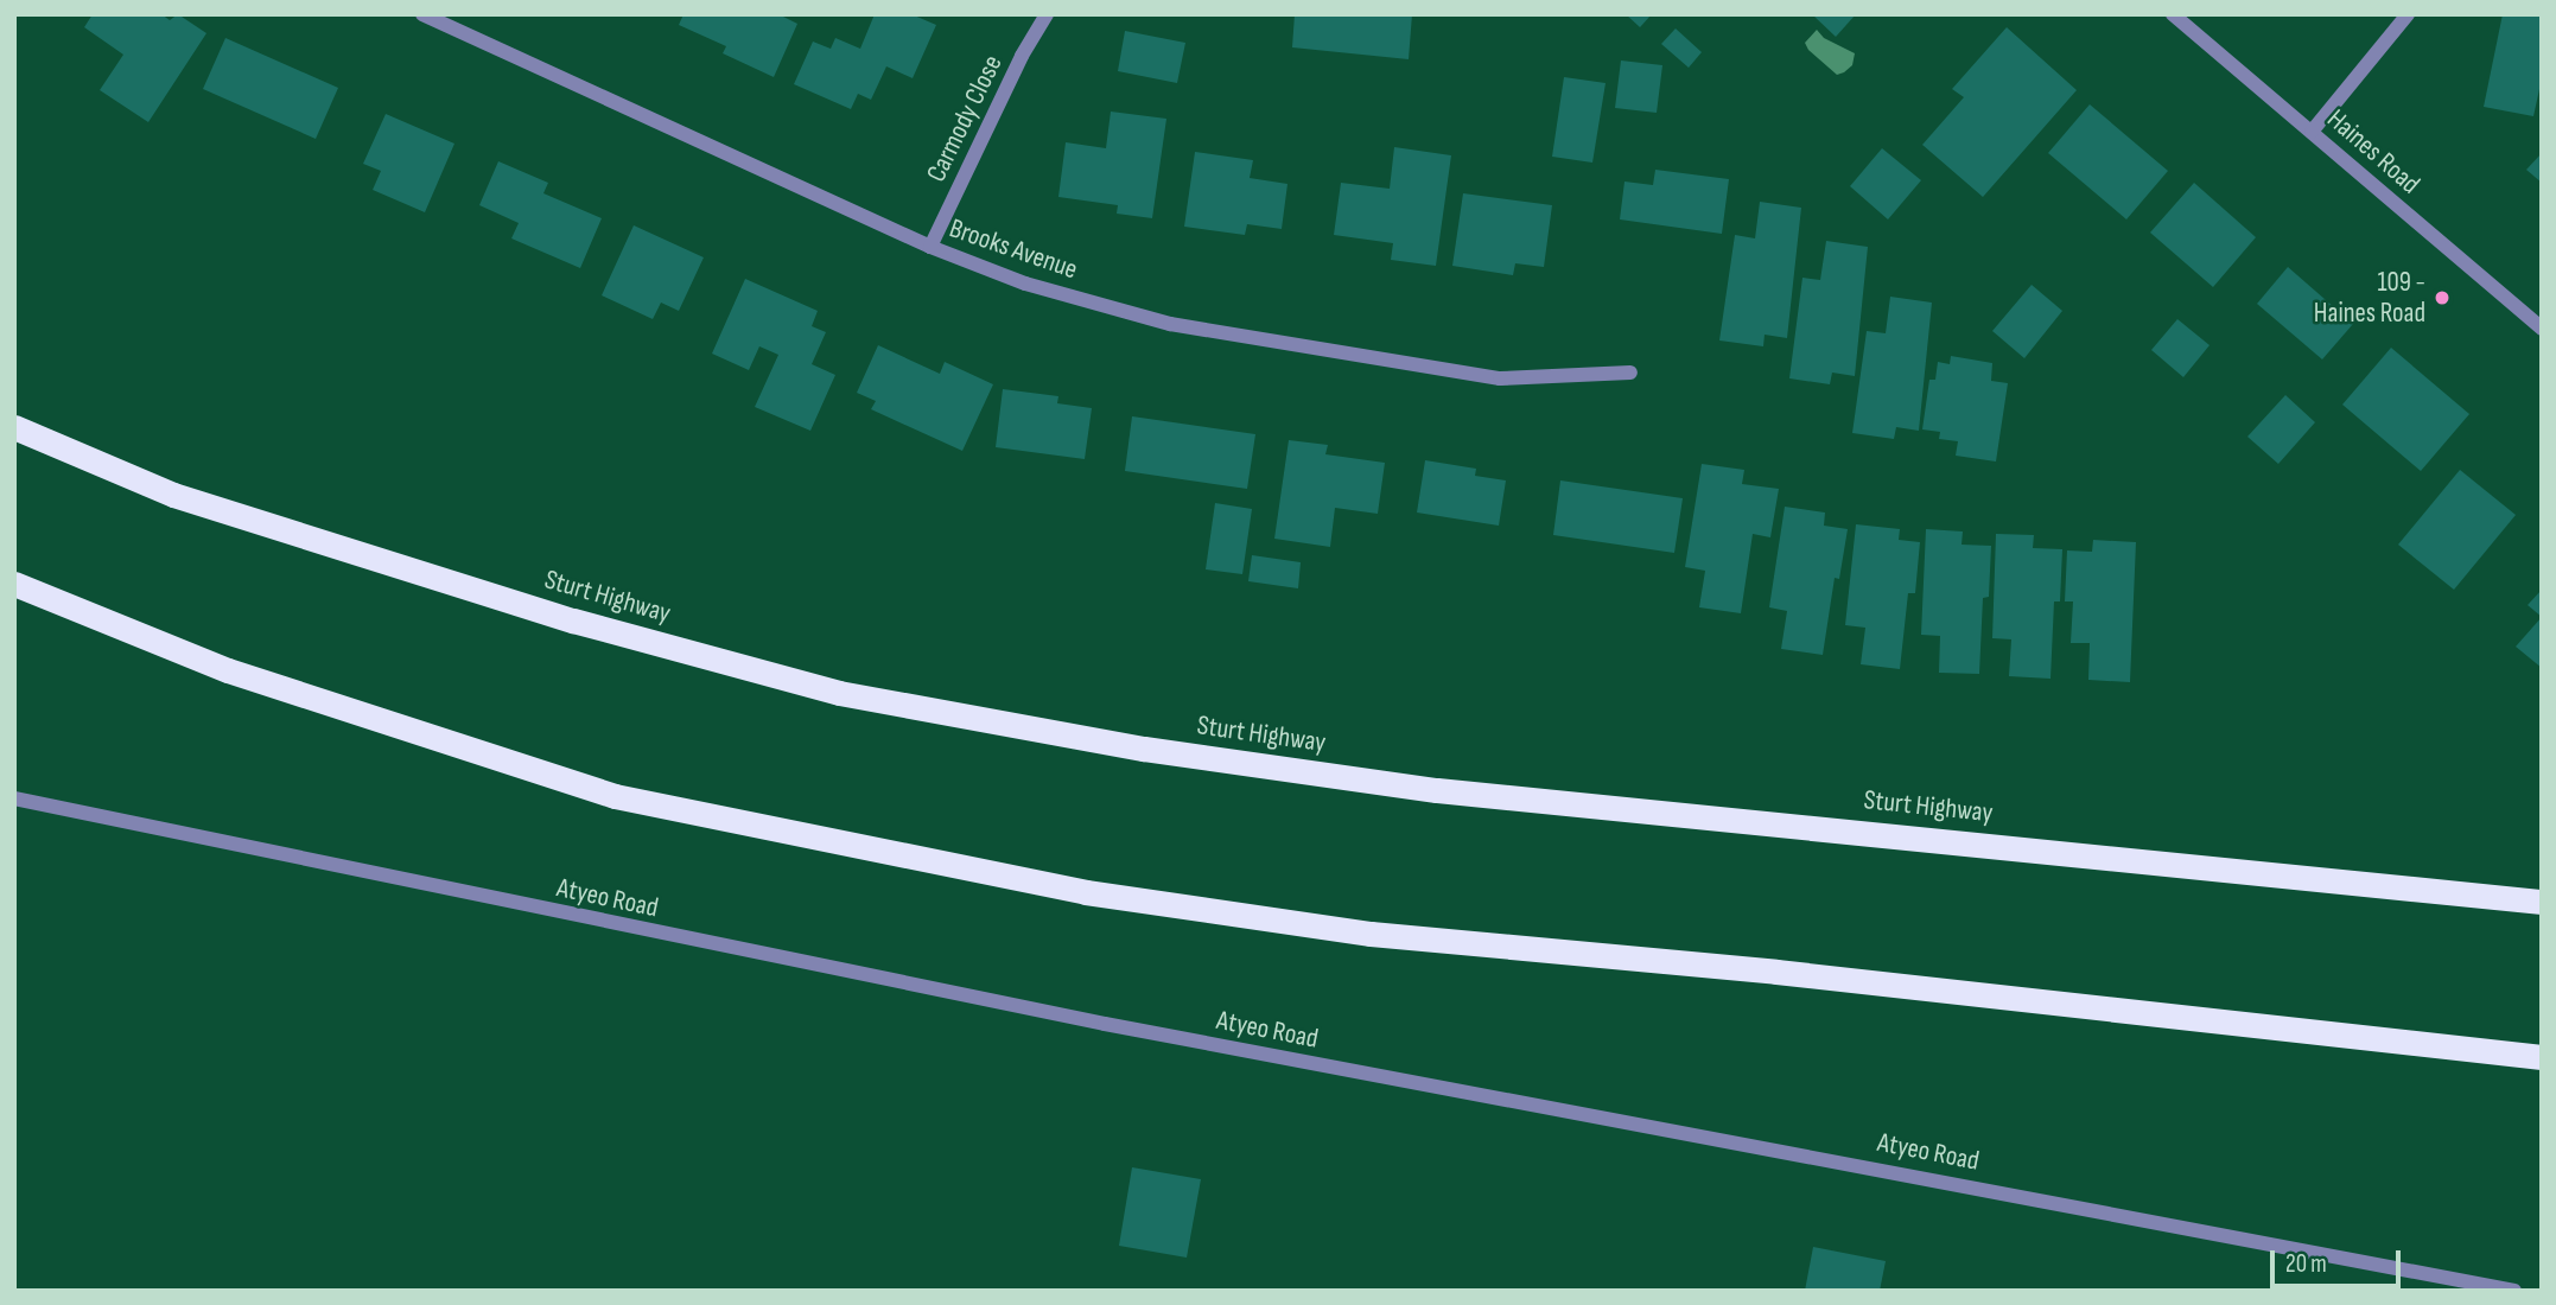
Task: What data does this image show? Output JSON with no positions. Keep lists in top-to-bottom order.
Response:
{
  "streets": {
    "highway": ["Sturt Highway"],
    "street": [
      "Carmody Close",
      "Haines Road",
      "Brooks Avenue",
      "Atyeo Road"
    ]
  },
  "crossings": [
    ["Carmody Close", "Brooks Avenue"]
  ],
  "places": ["109 - Haines Road"],
  "scale_bar": "20 m"
}
